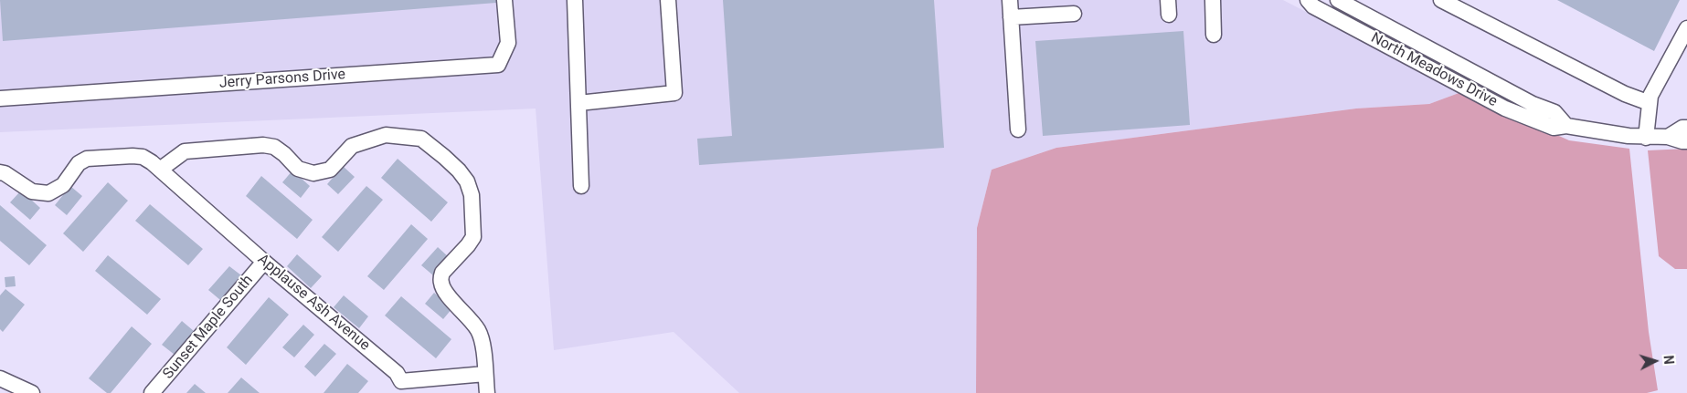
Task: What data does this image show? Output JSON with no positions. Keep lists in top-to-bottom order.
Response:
{
  "streets": {
    "street": [
      "North Meadows Drive",
      "Jerry Parsons Drive",
      "Applause Ash Avenue",
      "Sunset Maple South"
    ]
  },
  "crossings": [
    ["Applause Ash Avenue", "Sunset Maple South"]
  ],
  "north": "right"
}
